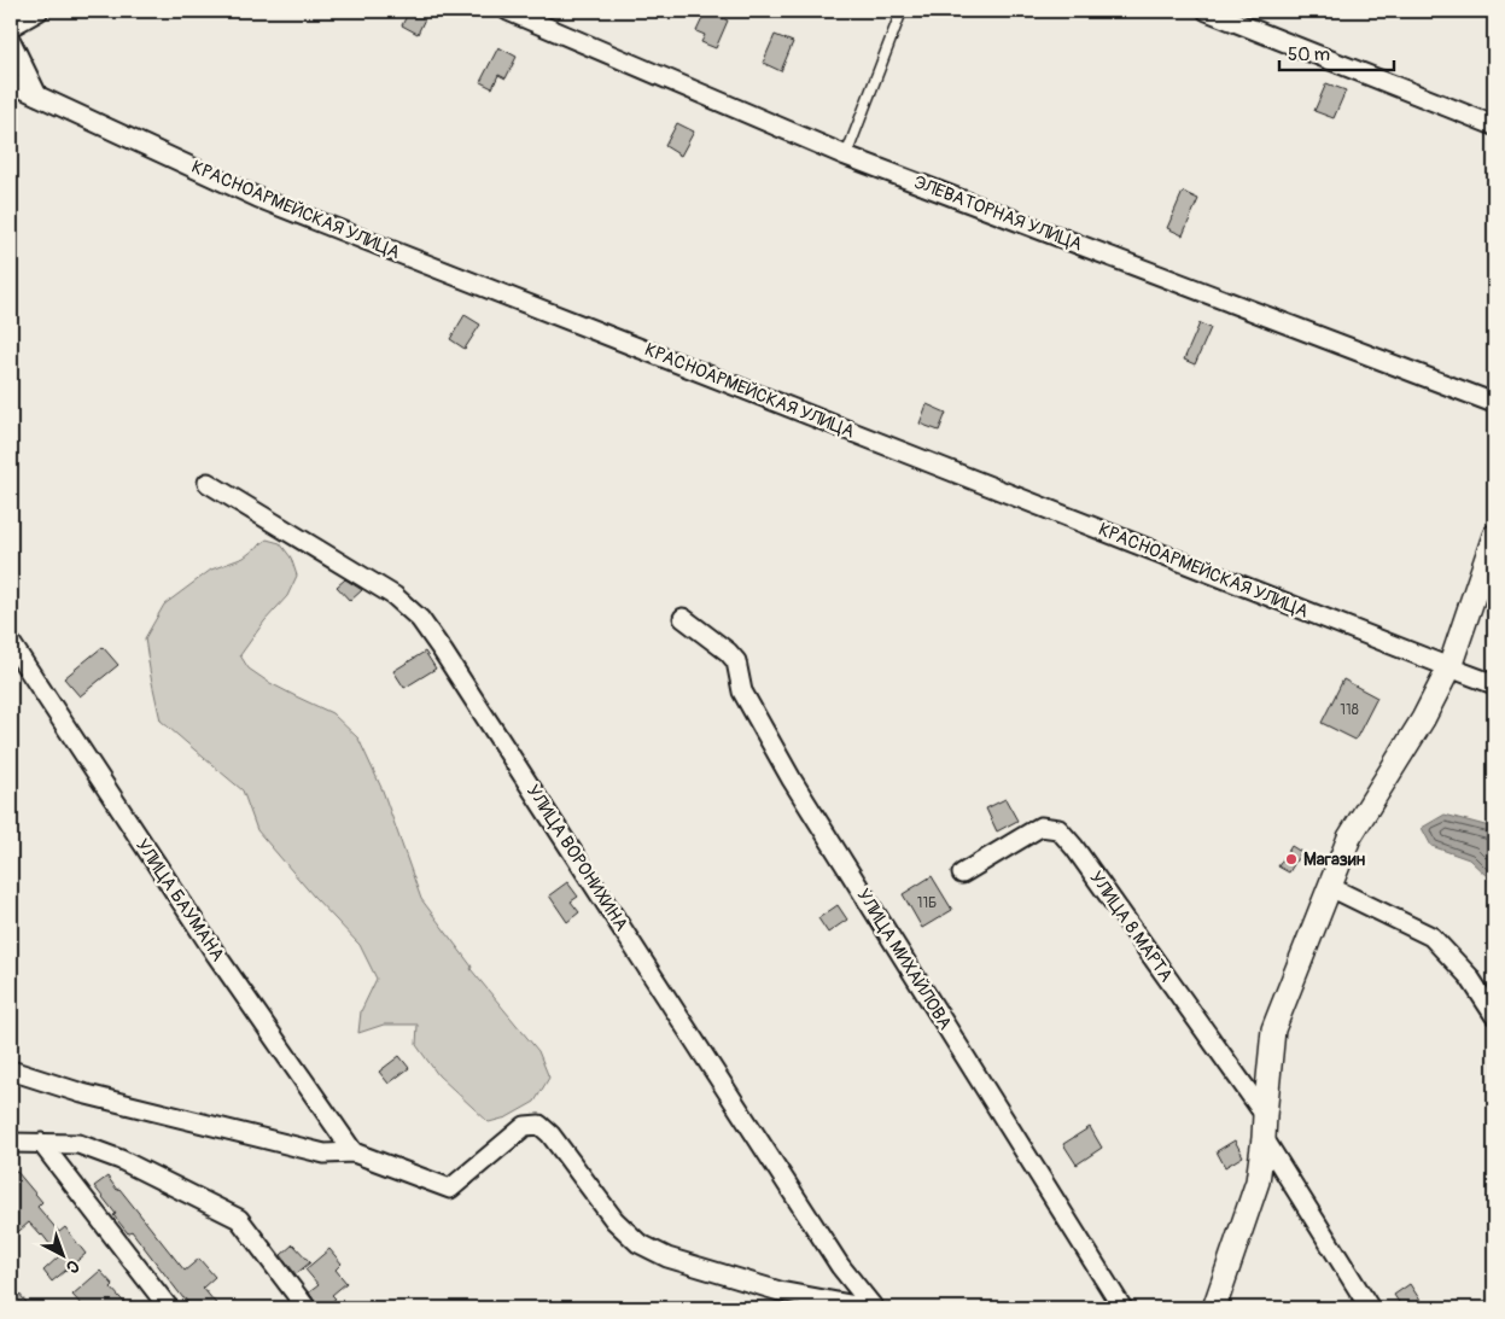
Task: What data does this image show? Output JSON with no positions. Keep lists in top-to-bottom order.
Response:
{
  "streets": {
    "street": [
      "КРАСНОАРМЕЙСКАЯ УЛИЦА",
      "ЭЛЕВАТОРНАЯ УЛИЦА",
      "УЛИЦА ВОРОНИХИНА",
      "УЛИЦА БАУМАНА",
      "УЛИЦА 8 МАРТА",
      "УЛИЦА МИХАЙЛОВА"
    ]
  },
  "places": ["Магазин"],
  "house_numbers": ["118", "11Б"],
  "scale_bar": "50 m",
  "north": "bottom right"
}
